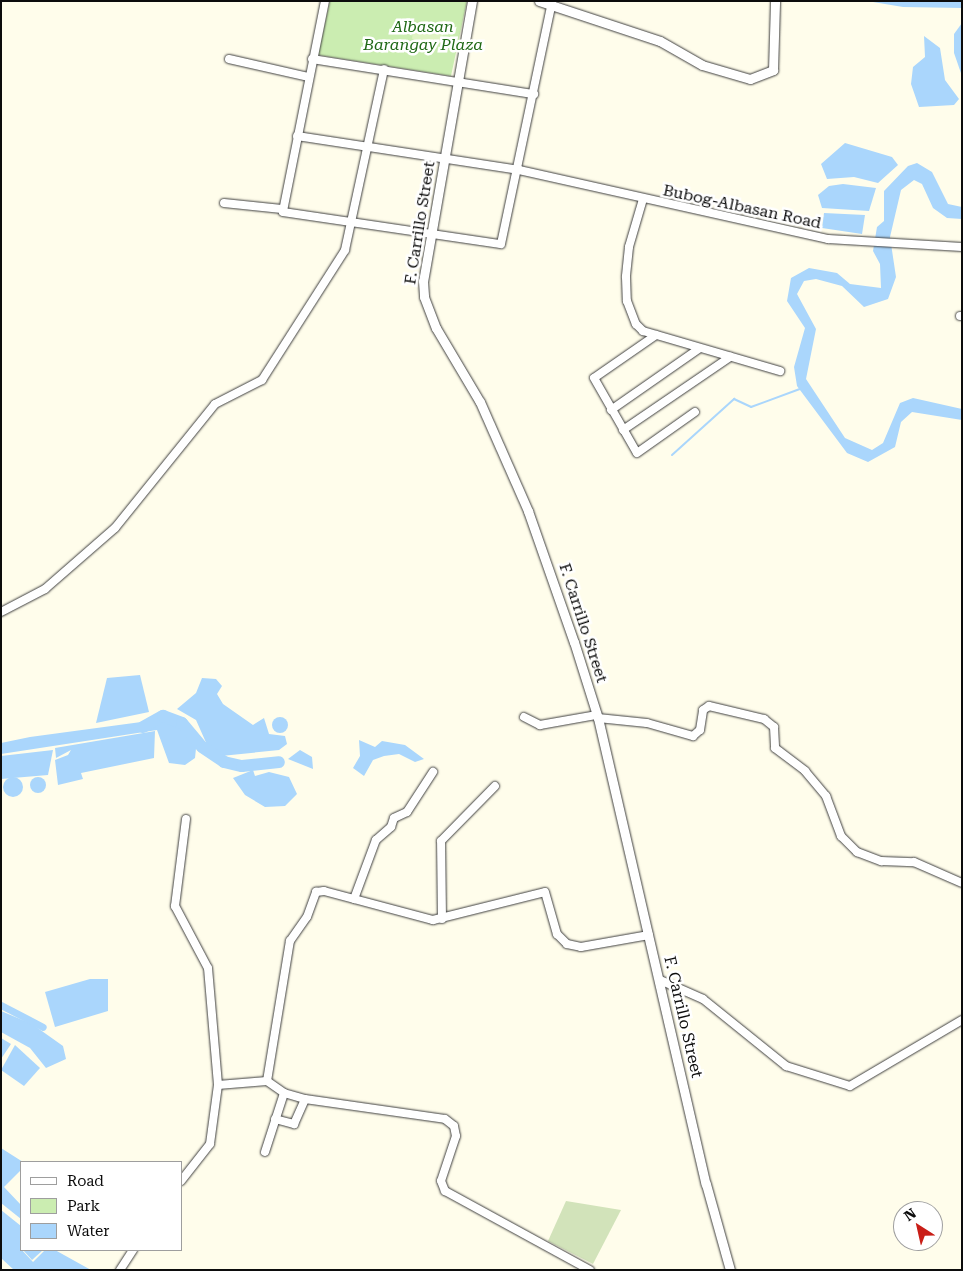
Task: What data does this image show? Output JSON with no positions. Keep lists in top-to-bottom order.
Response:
{
  "streets": {
    "street": ["Bubog-Albasan Road", "F. Carrillo Street"]
  },
  "crossings": [
    ["Bubog-Albasan Road", "F. Carrillo Street"]
  ],
  "parks": ["Albasan Barangay Plaza"],
  "legend": ["Road", "Park", "Water"],
  "north": "top left"
}
